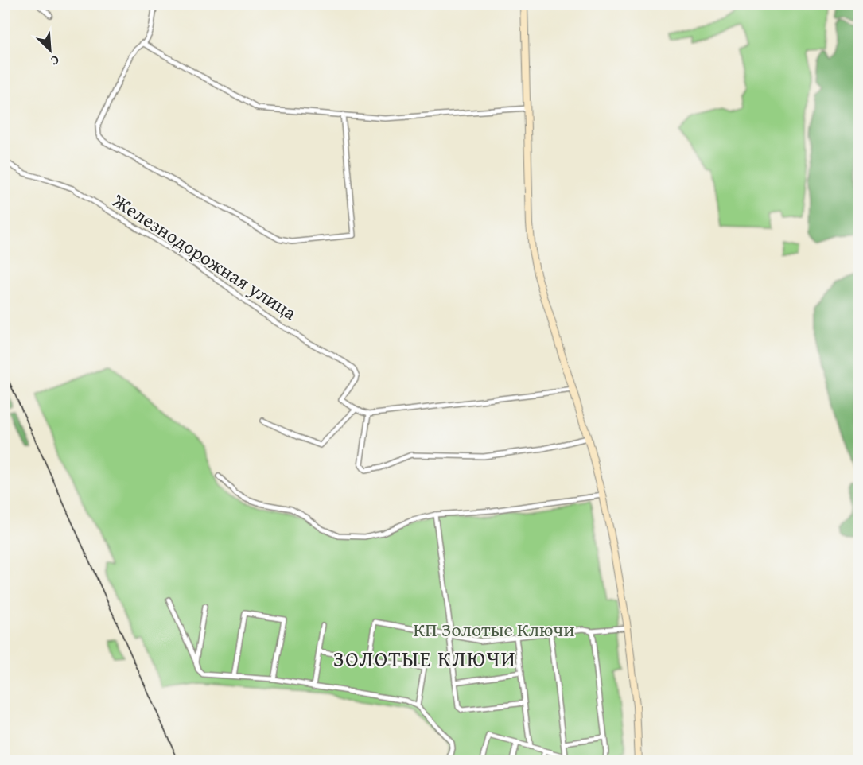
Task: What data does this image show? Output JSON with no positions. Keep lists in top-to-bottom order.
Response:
{
  "streets": {
    "street": ["Железнодорожная улица"]
  },
  "districts": ["ЗОЛОТЫЕ КЛЮЧИ"],
  "parks": ["КП Золотые Ключи"],
  "north": "bottom right"
}
